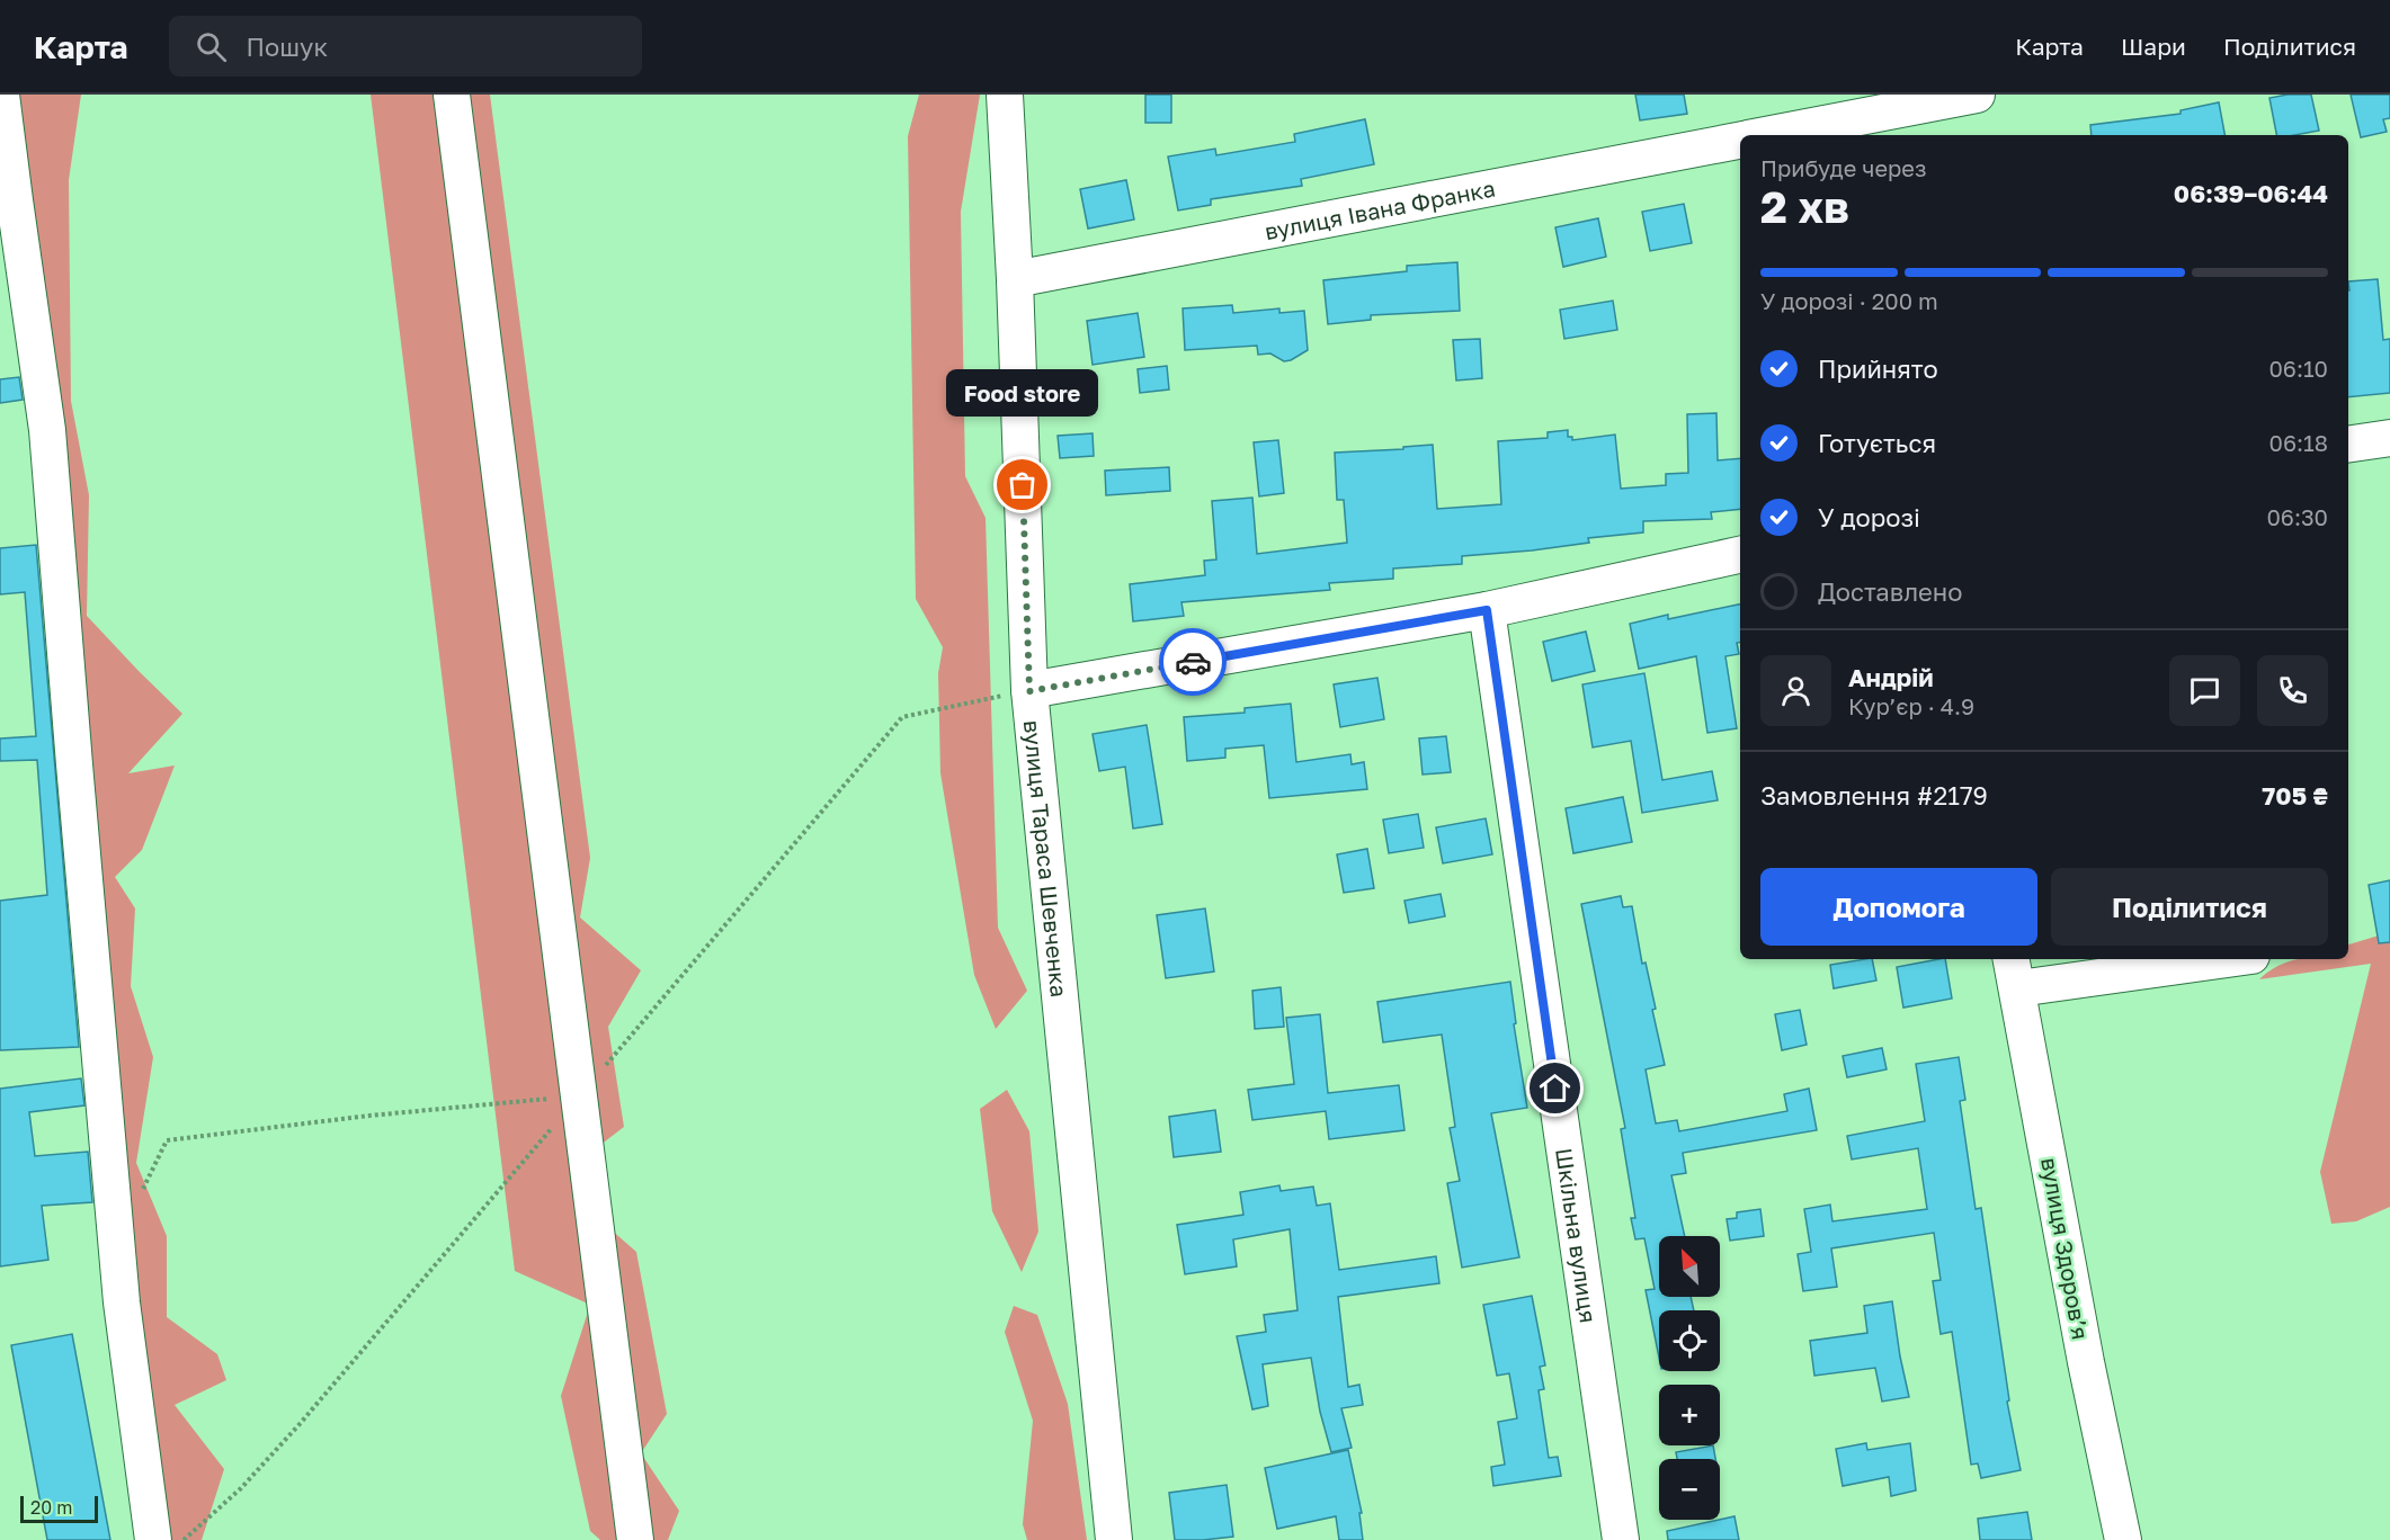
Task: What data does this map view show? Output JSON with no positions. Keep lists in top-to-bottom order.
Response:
{
  "streets": {
    "street": [
      "вулиця Івана Франка",
      "вулиця Тараса Шевченка",
      "Шкільна вулиця",
      "вулиця Здоровʼя"
    ]
  },
  "crossings": [
    ["вулиця Івана Франка", "вулиця Тараса Шевченка"]
  ],
  "places": ["Food store"],
  "scale_bar": "20 m",
  "north": "top left",
  "page": {
    "header": "Карта",
    "search": "Пошук",
    "nav": ["Карта", "Шари", "Поділитися"],
    "heading": ["2 хв", "Прибуде через", "06:39–06:44"],
    "panel": [
      "Андрій",
      "Кур’єр · 4.9",
      "Замовлення #2179",
      "705 ₴"
    ],
    "bar": "У дорозі · 200 m",
    "list": [
      ["Прийнято", "06:10"],
      ["Готується", "06:18"],
      ["У дорозі", "06:30"],
      "Доставлено"
    ],
    "bubble": "Food store",
    "buttons": ["Допомога", "Поділитися"],
    "map_buttons": ["+", "−"],
    "scale": "20 m"
  }
}
